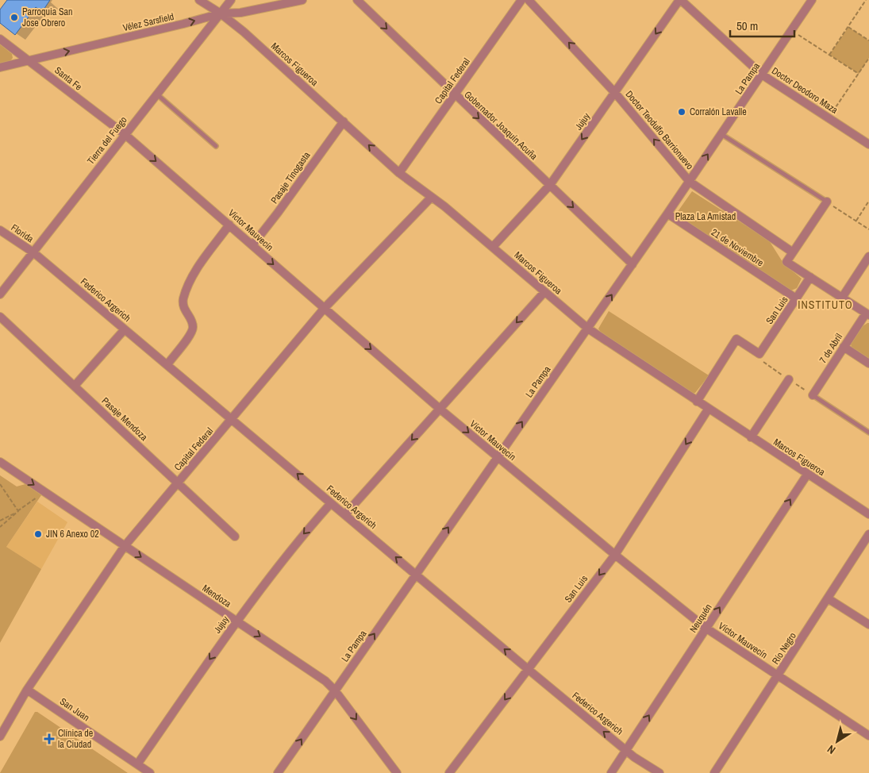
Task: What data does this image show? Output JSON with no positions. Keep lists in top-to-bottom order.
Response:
{
  "streets": {
    "street": [
      "Vélez Sarsfield",
      "Marcos Figueroa",
      "Santa Fe",
      "La Pampa",
      "Capital Federal",
      "Doctor Deodoro Maza",
      "Jujuy",
      "Gobernador Joaquín Acuña",
      "Doctor Teodulfo Barrionuevo",
      "Tierra del Fuego",
      "Pasaje Tinogasta",
      "Víctor Mauvecín",
      "Florida",
      "21 de Noviembre",
      "Federico Argerich",
      "San Luis",
      "7 de Abril",
      "Pasaje Mendoza",
      "Mendoza",
      "Neuquén",
      "Río Negro",
      "San Juan"
    ]
  },
  "crossings": [
    ["Vélez Sarsfield", "Marcos Figueroa"],
    ["Vélez Sarsfield", "Santa Fe"],
    ["Vélez Sarsfield", "Tierra del Fuego"],
    ["Marcos Figueroa", "La Pampa"],
    ["Marcos Figueroa", "Capital Federal"],
    ["Marcos Figueroa", "Jujuy"],
    ["Marcos Figueroa", "Tierra del Fuego"],
    ["Marcos Figueroa", "Pasaje Tinogasta"],
    ["Marcos Figueroa", "San Luis"],
    ["Marcos Figueroa", "Neuquén"],
    ["Santa Fe", "Tierra del Fuego"],
    ["Santa Fe", "Víctor Mauvecín"],
    ["La Pampa", "Doctor Deodoro Maza"],
    ["La Pampa", "Gobernador Joaquín Acuña"],
    ["La Pampa", "Doctor Teodulfo Barrionuevo"],
    ["La Pampa", "Víctor Mauvecín"],
    ["La Pampa", "21 de Noviembre"],
    ["La Pampa", "Federico Argerich"],
    ["La Pampa", "Mendoza"],
    ["Capital Federal", "Gobernador Joaquín Acuña"],
    ["Capital Federal", "Víctor Mauvecín"],
    ["Capital Federal", "Federico Argerich"],
    ["Capital Federal", "Pasaje Mendoza"],
    ["Capital Federal", "Mendoza"],
    ["Capital Federal", "San Juan"],
    ["Doctor Deodoro Maza", "Jujuy"],
    ["Jujuy", "Gobernador Joaquín Acuña"],
    ["Jujuy", "Doctor Teodulfo Barrionuevo"],
    ["Jujuy", "Federico Argerich"],
    ["Jujuy", "Mendoza"],
    ["Jujuy", "San Juan"],
    ["Tierra del Fuego", "Víctor Mauvecín"],
    ["Tierra del Fuego", "Florida"],
    ["Tierra del Fuego", "Federico Argerich"],
    ["Pasaje Tinogasta", "Víctor Mauvecín"],
    ["Víctor Mauvecín", "San Luis"],
    ["Víctor Mauvecín", "Neuquén"],
    ["Víctor Mauvecín", "Río Negro"],
    ["Florida", "Federico Argerich"],
    ["21 de Noviembre", "San Luis"],
    ["Federico Argerich", "San Luis"],
    ["Federico Argerich", "Neuquén"]
  ],
  "one_way": [
    "Vélez Sarsfield",
    "La Pampa",
    "Jujuy",
    "Gobernador Joaquín Acuña",
    "Doctor Teodulfo Barrionuevo",
    "Víctor Mauvecín",
    "Federico Argerich",
    "San Luis",
    "Mendoza",
    "Neuquén"
  ],
  "districts": ["INSTITUTO"],
  "parks": ["Plaza La Amistad"],
  "places": {
    "other": ["Parroquia San Jose Obrero", "Corralón Lavalle", "JIN 6 Anexo 02"],
    "health": ["Clínica de la Ciudad"]
  },
  "scale_bar": "50 m",
  "north": "bottom left"
}
